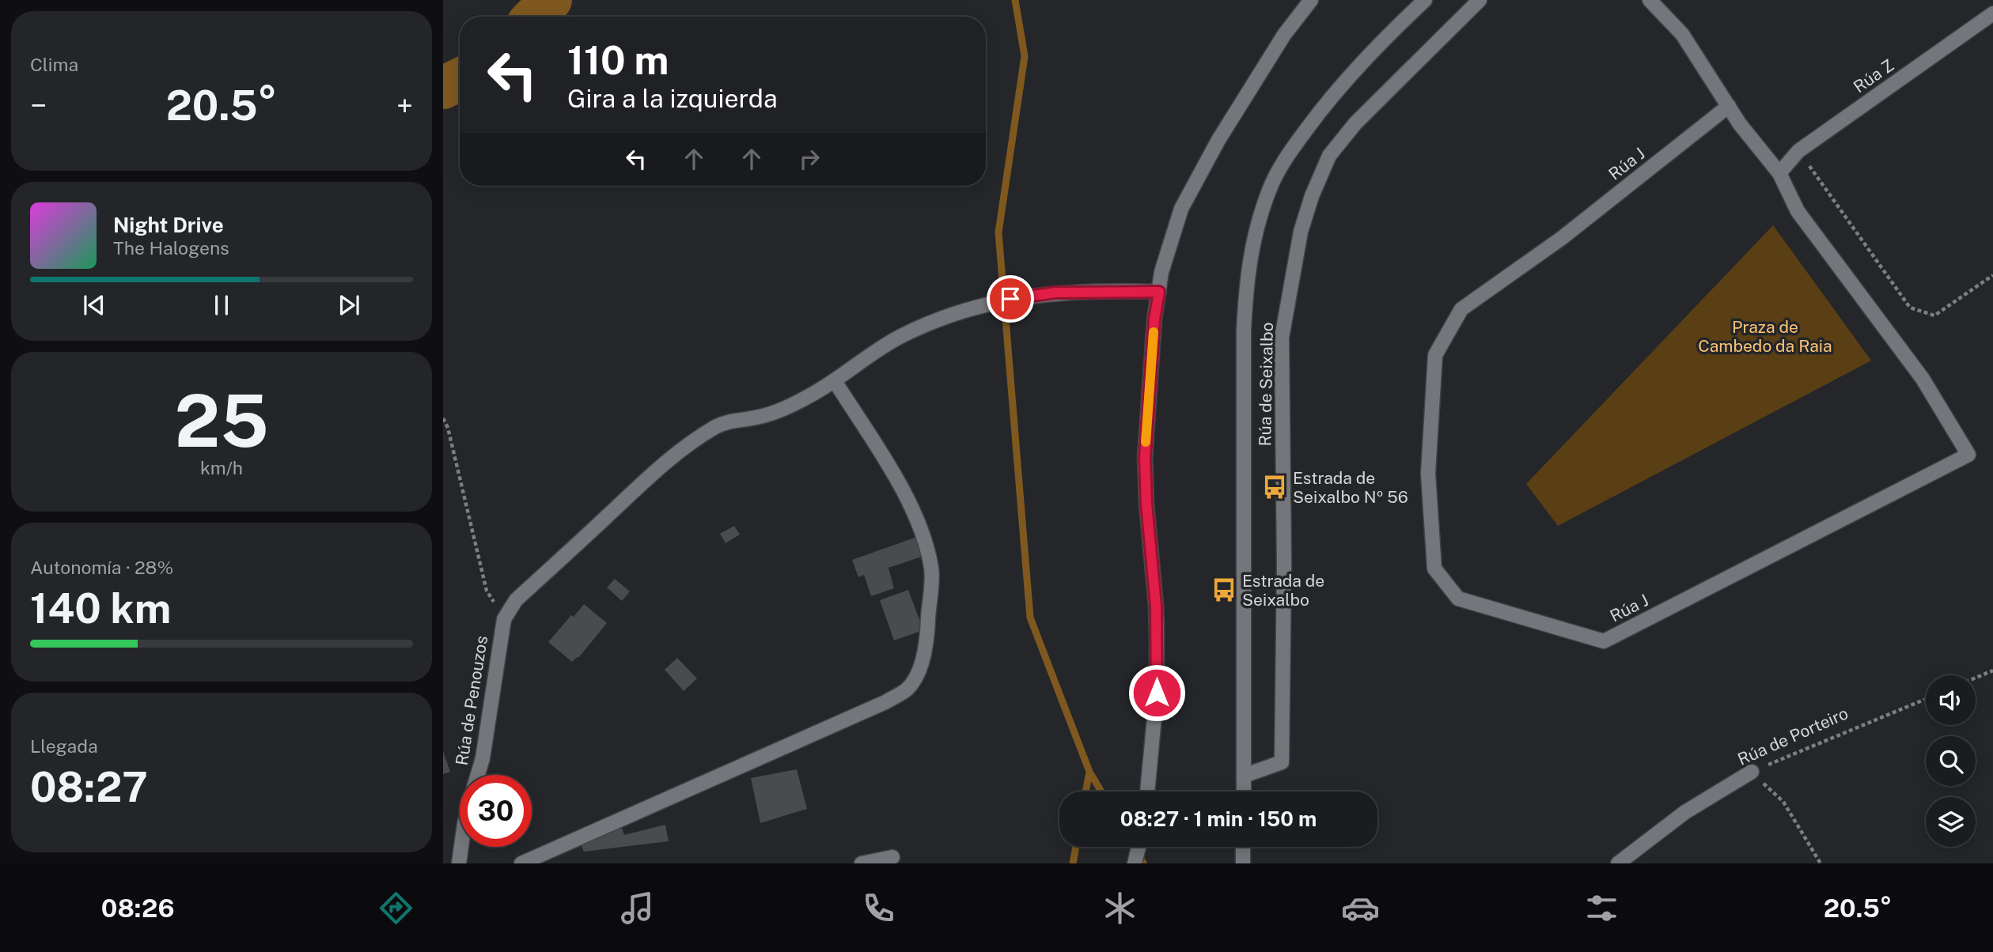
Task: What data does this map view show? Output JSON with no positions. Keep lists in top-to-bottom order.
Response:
{
  "streets": {
    "street": [
      "Rúa Z",
      "Rúa J",
      "Rúa de Seixalbo",
      "Rúa de Penouzos",
      "Rúa de Porteiro"
    ]
  },
  "crossings": [
    ["Rúa Z", "Rúa J"]
  ],
  "parks": ["Praza de Cambedo da Raia"],
  "places": {
    "bus stop": ["Estrada de Seixalbo Nº 56", "Estrada de Seixalbo"]
  },
  "page": {
    "tile": [
      "Clima",
      ["25", "km/h"],
      ["Autonomía · 28%", "140 km"],
      ["Llegada", "08:27"]
    ],
    "turn": ["110 m", "Gira a la izquierda"],
    "heat": ["−", "20.5°", "+"],
    "song": ["Night Drive", "The Halogens"],
    "limit": "30",
    "trip": "08:27 · 1 min · 150 m",
    "tabs": ["08:26", "20.5°"]
  }
}
